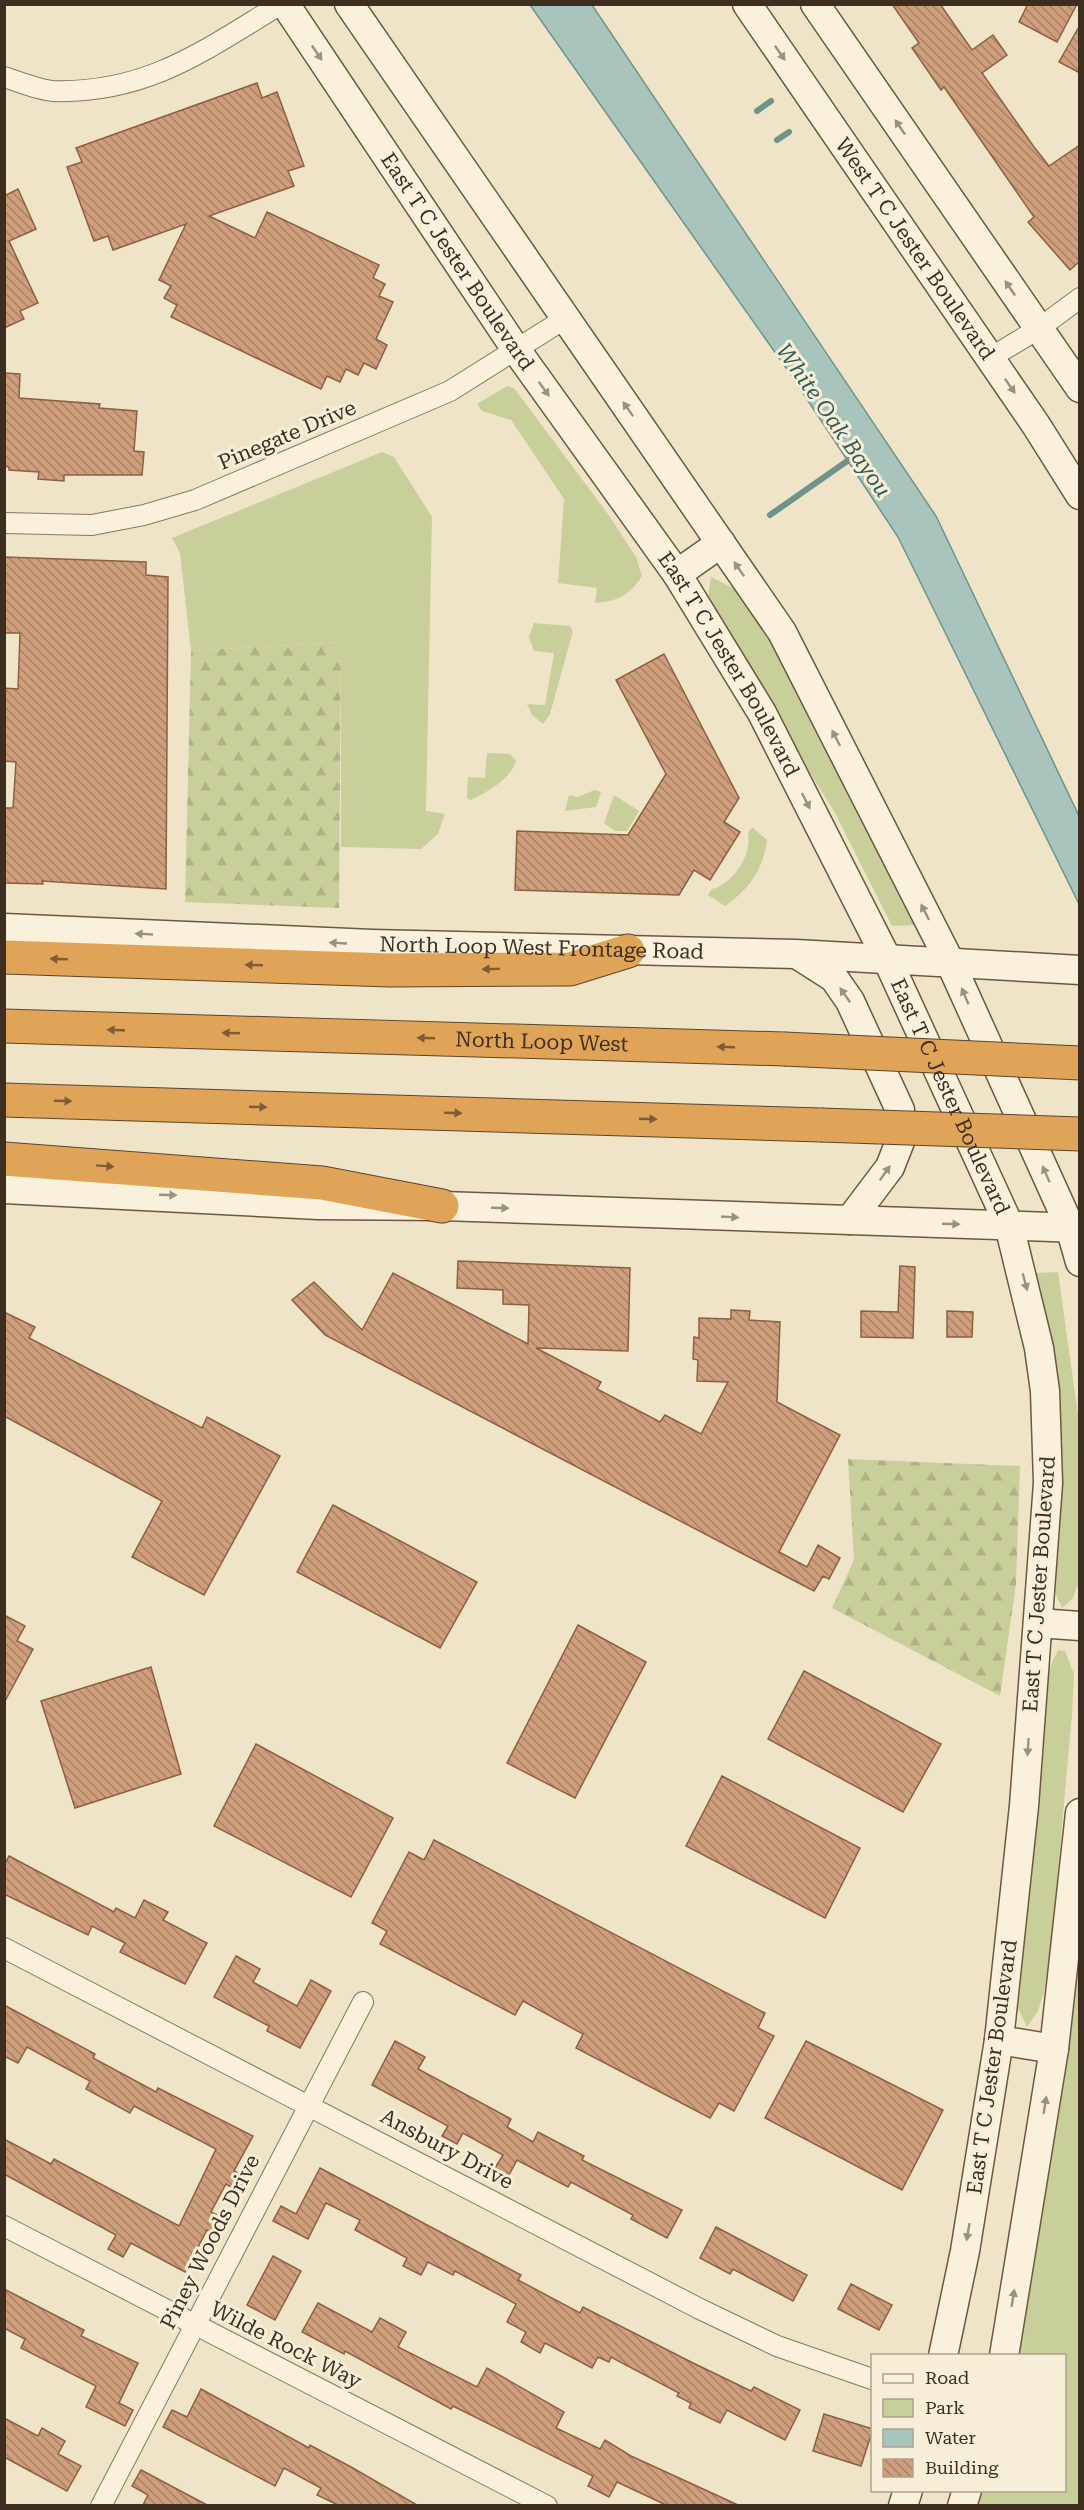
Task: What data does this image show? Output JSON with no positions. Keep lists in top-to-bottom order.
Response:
{
  "streets": {
    "highway": ["North Loop West"],
    "street": [
      "West T C Jester Boulevard",
      "East T C Jester Boulevard",
      "Pinegate Drive",
      "North Loop West Frontage Road",
      "Ansbury Drive",
      "Piney Woods Drive",
      "Wilde Rock Way"
    ]
  },
  "crossings": [
    ["East T C Jester Boulevard", "Pinegate Drive"],
    ["East T C Jester Boulevard", "North Loop West Frontage Road"],
    ["Ansbury Drive", "Piney Woods Drive"],
    ["Piney Woods Drive", "Wilde Rock Way"]
  ],
  "one_way": ["North Loop West Frontage Road"],
  "water": ["White Oak Bayou"],
  "legend": [
    "Road",
    "Park",
    "Water",
    "Building"
  ]
}
